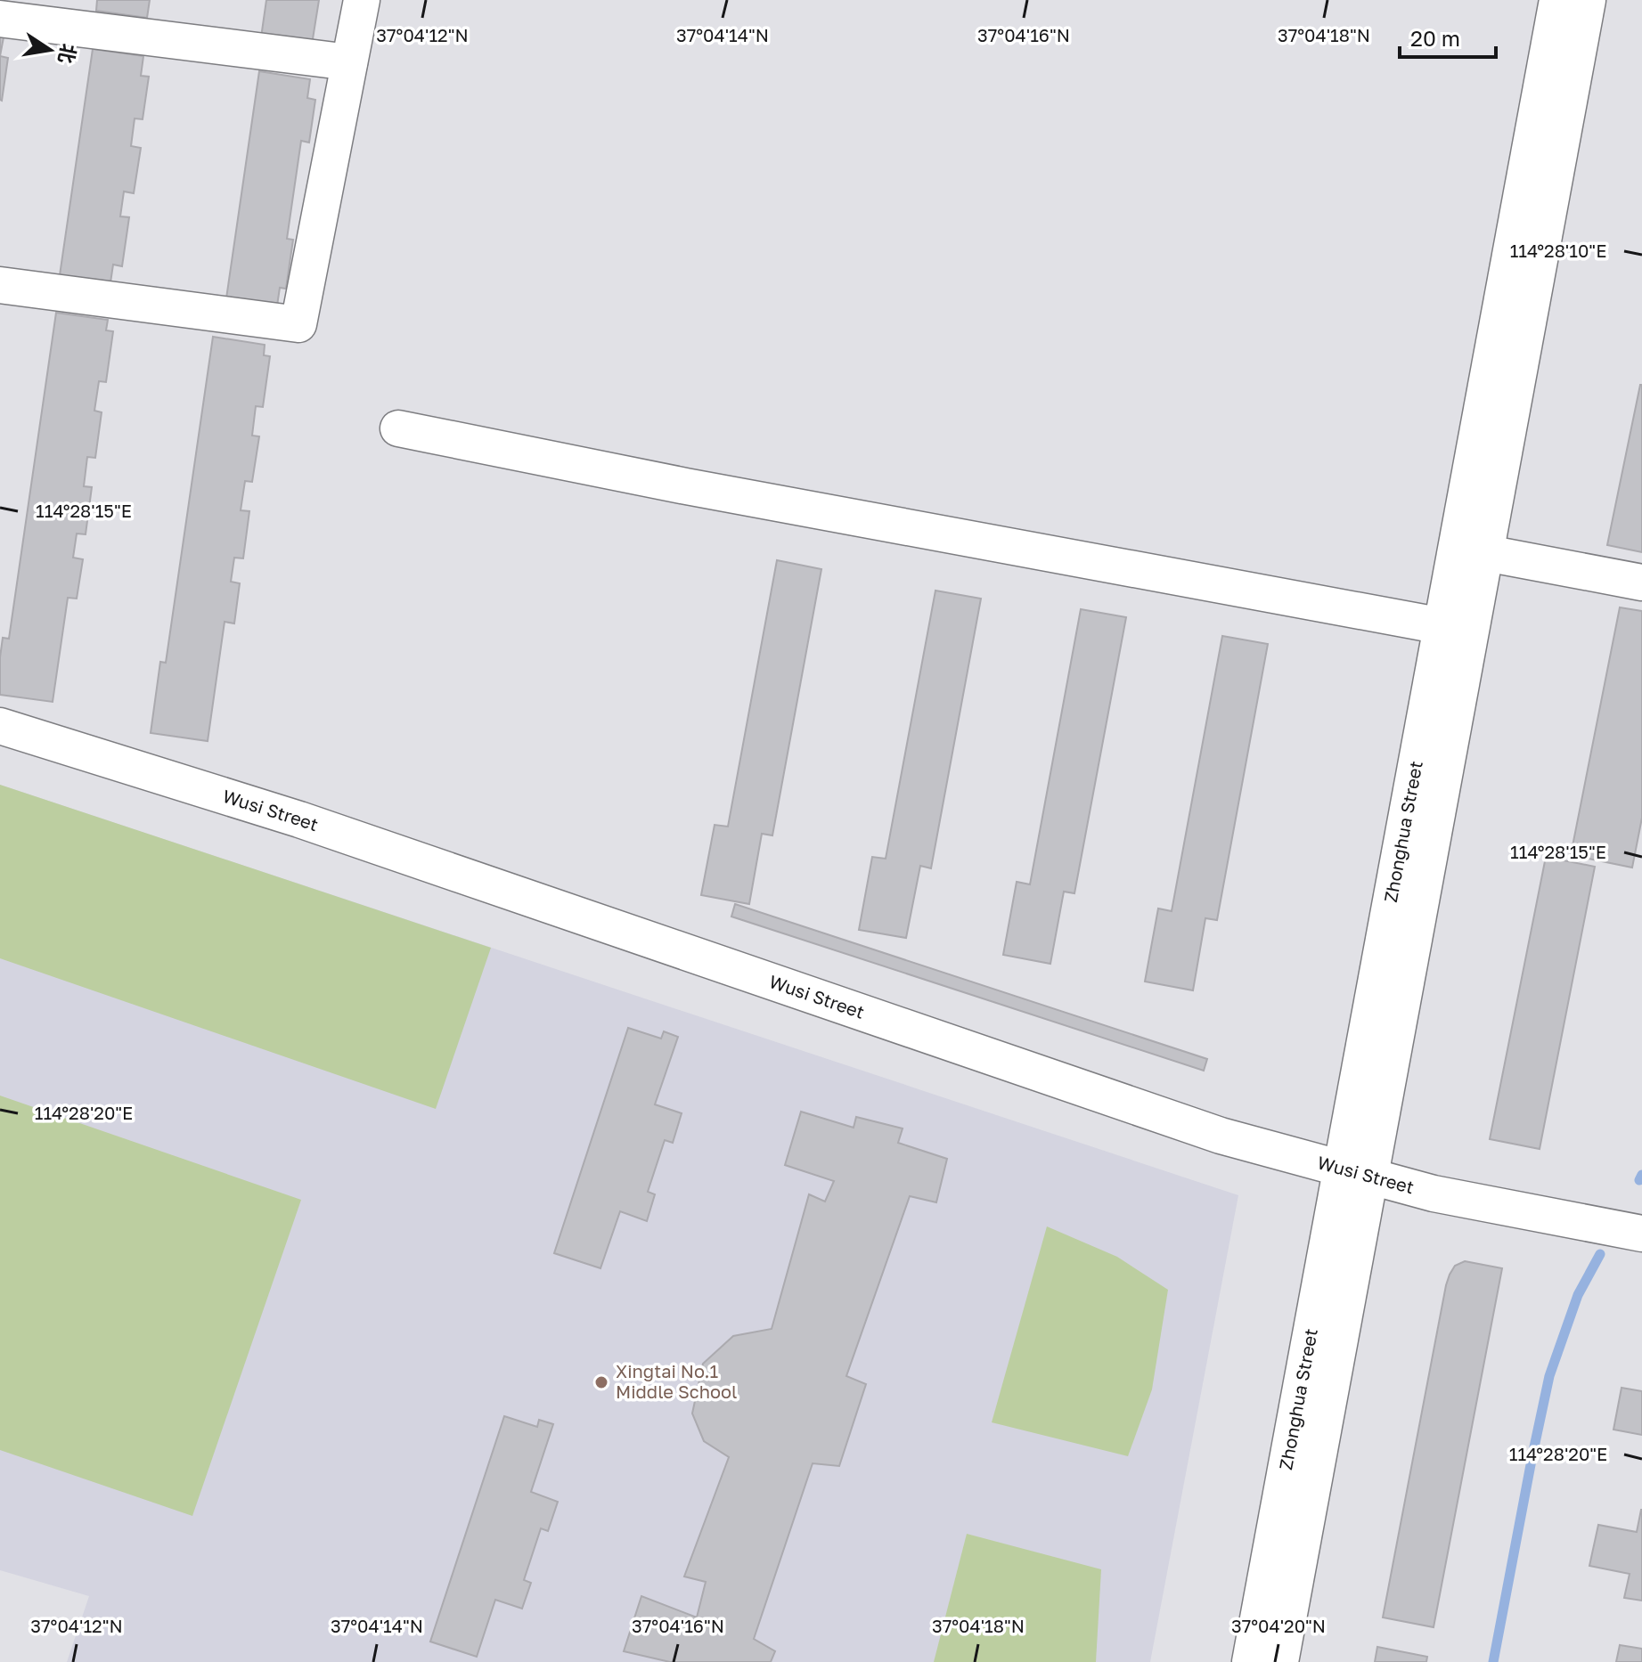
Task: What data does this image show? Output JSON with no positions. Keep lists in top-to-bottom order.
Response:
{
  "streets": {
    "street": ["Wusi Street", "Zhonghua Street"]
  },
  "crossings": [
    ["Wusi Street", "Zhonghua Street"]
  ],
  "places": ["Xingtai No.1 Middle School"],
  "scale_bar": "20 m",
  "north": "right",
  "coordinates": [
    "37°04'12\"N",
    "37°04'14\"N",
    "37°04'16\"N",
    "37°04'18\"N",
    "114°28'10\"E",
    "114°28'15\"E",
    "114°28'20\"E",
    "37°04'20\"N"
  ]
}
